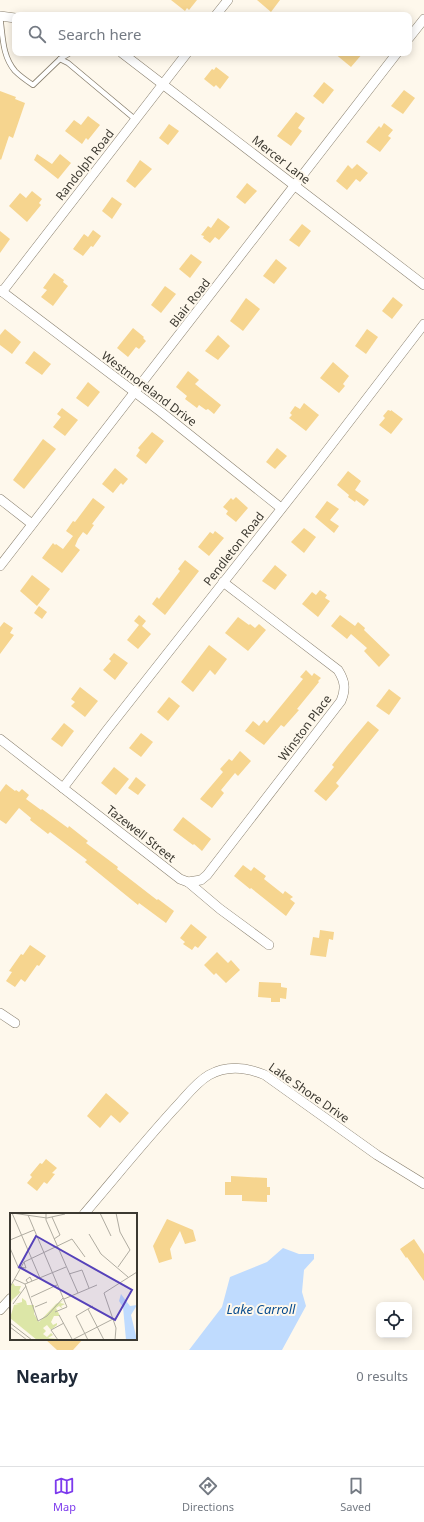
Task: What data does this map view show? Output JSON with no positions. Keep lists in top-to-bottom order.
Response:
{
  "streets": {
    "street": [
      "Mercer Lane",
      "Randolph Road",
      "Blair Road",
      "Westmoreland Drive",
      "Pendleton Road",
      "Winston Place",
      "Tazewell Street",
      "Lake Shore Drive"
    ]
  },
  "crossings": [
    ["Mercer Lane", "Randolph Road"],
    ["Mercer Lane", "Blair Road"],
    ["Randolph Road", "Westmoreland Drive"],
    ["Blair Road", "Westmoreland Drive"],
    ["Westmoreland Drive", "Pendleton Road"],
    ["Pendleton Road", "Winston Place"],
    ["Pendleton Road", "Tazewell Street"],
    ["Winston Place", "Tazewell Street"]
  ],
  "water": ["Lake Carroll"],
  "page": {
    "search": "Search here",
    "heading": ["Nearby", "0 results"],
    "nav": ["Map", "Directions", "Saved"]
  }
}
